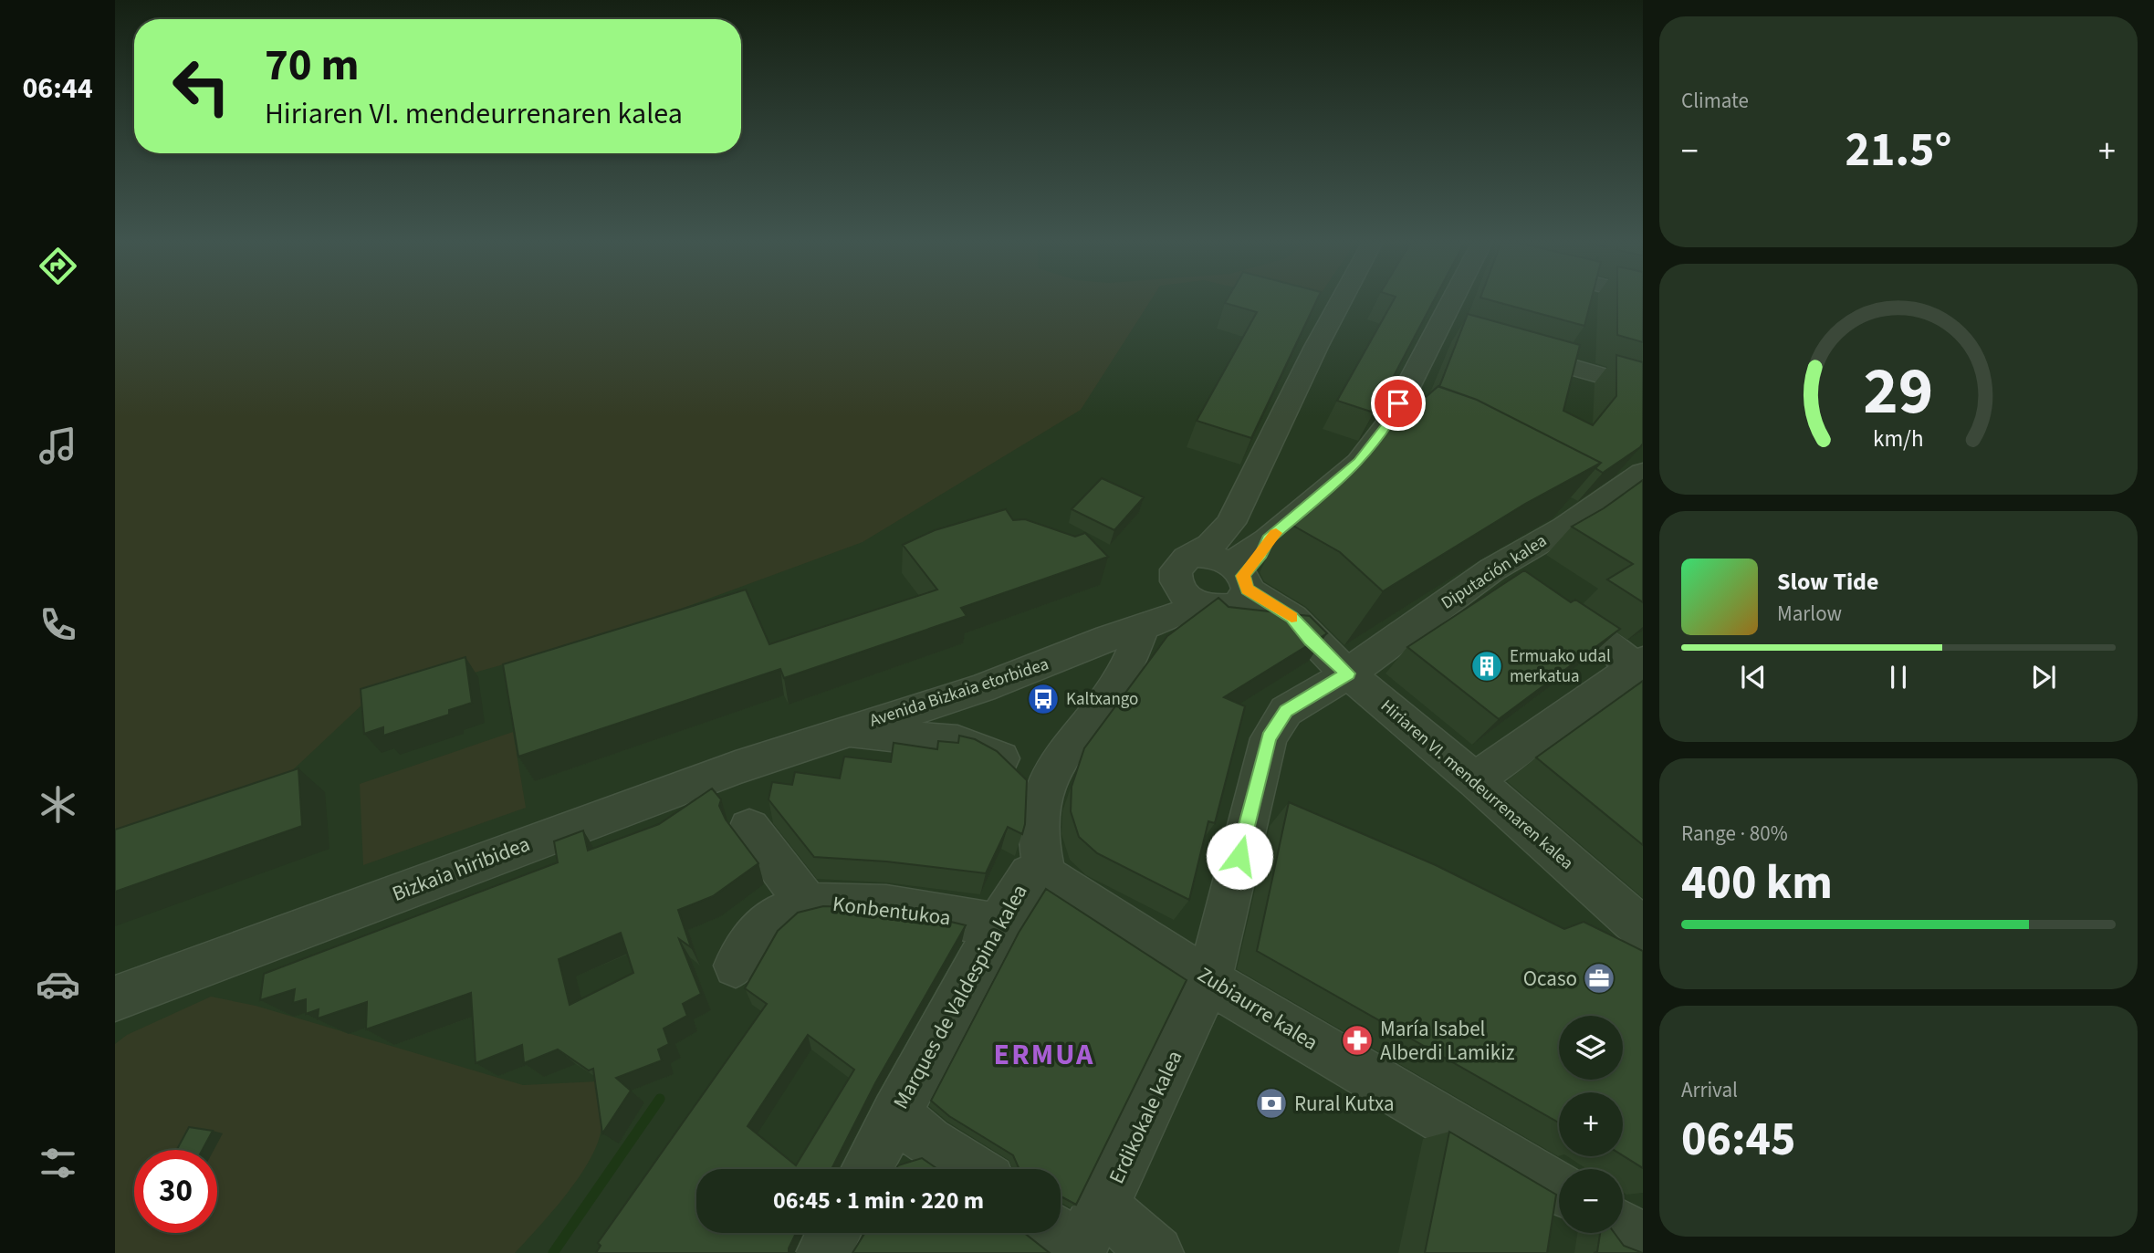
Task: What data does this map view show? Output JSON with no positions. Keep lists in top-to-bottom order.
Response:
{
  "streets": {
    "street": [
      "Diputación kalea",
      "Avenida Bizkaia etorbidea",
      "Hiriaren VI. mendeurrenaren kalea",
      "Bizkaia hiribidea",
      "Konbentukoa",
      "Marques de Valdespina kalea",
      "Zubiaurre kalea",
      "Erdikokale kalea"
    ]
  },
  "crossings": [
    ["Diputación kalea", "Hiriaren VI. mendeurrenaren kalea"],
    ["Diputación kalea", "Erdikokale kalea"],
    ["Avenida Bizkaia etorbidea", "Bizkaia hiribidea"],
    ["Konbentukoa", "Marques de Valdespina kalea"],
    ["Marques de Valdespina kalea", "Zubiaurre kalea"],
    ["Zubiaurre kalea", "Erdikokale kalea"]
  ],
  "districts": ["ERMUA"],
  "places": {
    "building": ["Ermuako udal merkatua"],
    "bus stop": ["Kaltxango"],
    "office": ["Ocaso"],
    "pharmacy": ["María Isabel Alberdi Lamikiz"],
    "bank": ["Rural Kutxa"]
  },
  "page": {
    "tabs": "06:44",
    "tile": [
      "Climate",
      ["Range · 80%", "400 km"],
      ["Arrival", "06:45"]
    ],
    "turn": ["70 m", "Hiriaren VI. mendeurrenaren kalea"],
    "heat": ["−", "21.5°", "+"],
    "song": ["Slow Tide", "Marlow"],
    "map_buttons": ["+", "−"],
    "limit": "30",
    "trip": "06:45 · 1 min · 220 m",
    "gauge": ["29", "km/h"]
  }
}
